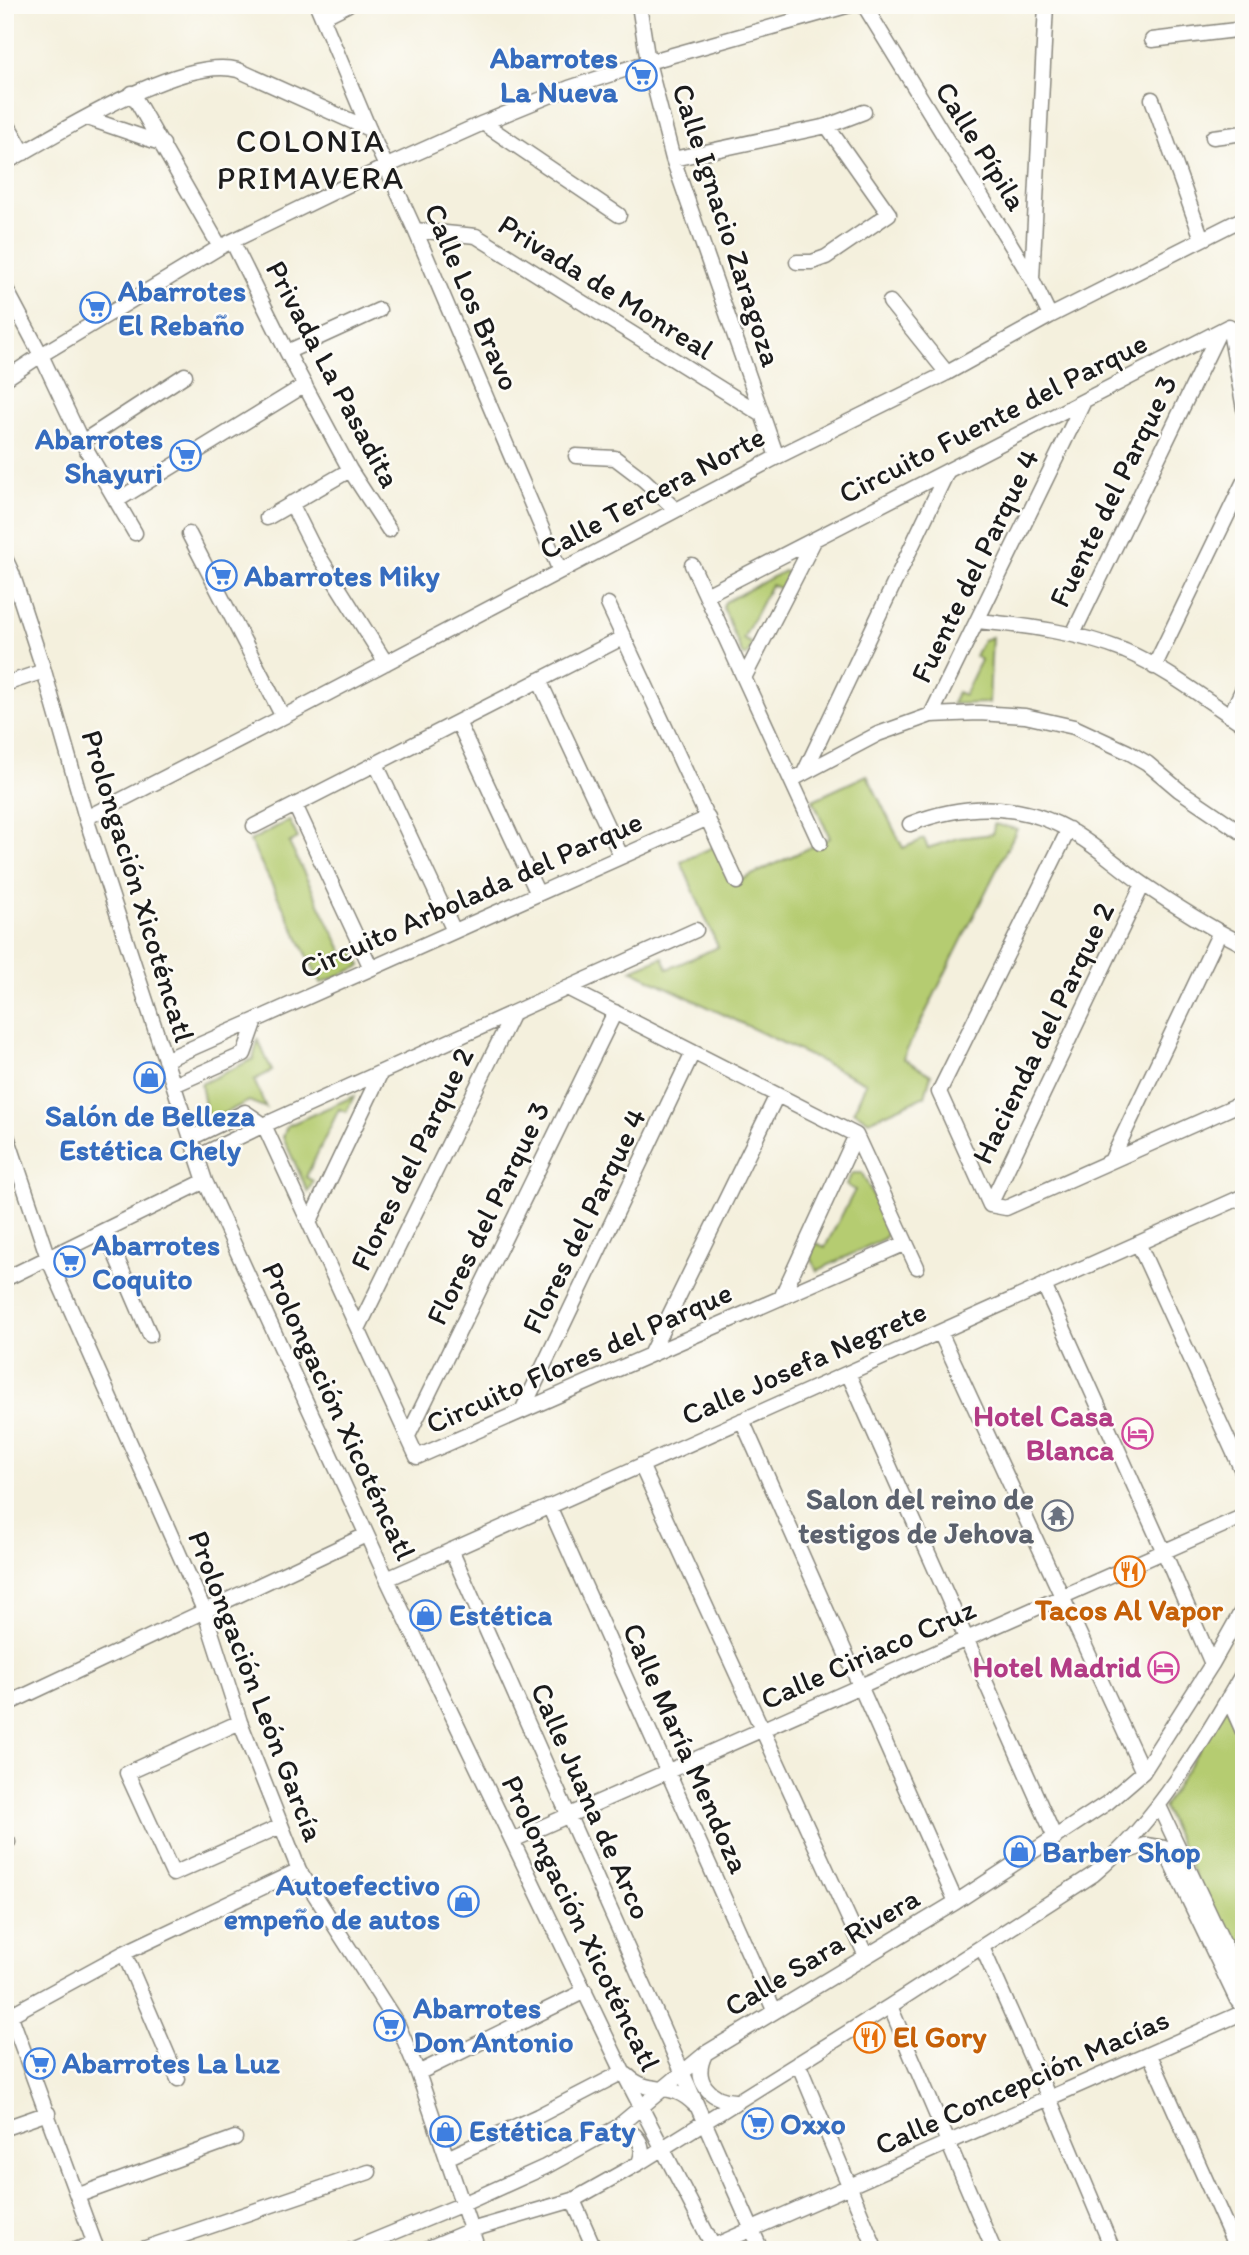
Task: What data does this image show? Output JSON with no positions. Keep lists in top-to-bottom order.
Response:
{
  "streets": {
    "street": [
      "Calle Pípila",
      "Calle Ignacio Zaragoza",
      "Privada de Monreal",
      "Calle Los Bravo",
      "Privada La Pasadita",
      "Circuito Fuente del Parque",
      "Fuente del Parque 3",
      "Calle Tercera Norte",
      "Fuente del Parque 4",
      "Prolongación Xicoténcatl",
      "Circuito Arbolada del Parque",
      "Hacienda del Parque 2",
      "Flores del Parque 2",
      "Flores del Parque 3",
      "Flores del Parque 4",
      "Circuito Flores del Parque",
      "Calle Josefa Negrete",
      "Calle Ciriaco Cruz",
      "Prolongación León García",
      "Calle María Mendoza",
      "Calle Juana de Arco",
      "Calle Sara Rivera",
      "Calle Concepción Macías"
    ]
  },
  "crossings": [
    ["Calle Pípila", "Calle Tercera Norte"],
    ["Calle Ignacio Zaragoza", "Privada de Monreal"],
    ["Calle Ignacio Zaragoza", "Calle Tercera Norte"],
    ["Privada de Monreal", "Calle Los Bravo"],
    ["Calle Los Bravo", "Calle Tercera Norte"],
    ["Circuito Fuente del Parque", "Fuente del Parque 3"],
    ["Circuito Fuente del Parque", "Fuente del Parque 4"],
    ["Calle Tercera Norte", "Prolongación Xicoténcatl"],
    ["Prolongación Xicoténcatl", "Circuito Arbolada del Parque"],
    ["Prolongación Xicoténcatl", "Calle Josefa Negrete"],
    ["Prolongación Xicoténcatl", "Calle Ciriaco Cruz"],
    ["Prolongación Xicoténcatl", "Calle Juana de Arco"],
    ["Prolongación Xicoténcatl", "Calle Sara Rivera"],
    ["Prolongación Xicoténcatl", "Calle Concepción Macías"],
    ["Flores del Parque 2", "Circuito Flores del Parque"],
    ["Flores del Parque 3", "Circuito Flores del Parque"],
    ["Flores del Parque 4", "Circuito Flores del Parque"],
    ["Calle Josefa Negrete", "Calle María Mendoza"],
    ["Calle Josefa Negrete", "Calle Juana de Arco"],
    ["Calle Ciriaco Cruz", "Calle María Mendoza"],
    ["Calle Ciriaco Cruz", "Calle Juana de Arco"],
    ["Prolongación León García", "Calle Sara Rivera"],
    ["Calle María Mendoza", "Calle Sara Rivera"],
    ["Calle Juana de Arco", "Calle Sara Rivera"]
  ],
  "districts": ["COLONIA PRIMAVERA"],
  "places": {
    "supermarket": [
      "Abarrotes La Nueva",
      "Abarrotes El Rebaño",
      "Abarrotes Shayuri",
      "Abarrotes Miky",
      "Abarrotes Coquito",
      "Abarrotes Don Antonio",
      "Abarrotes La Luz",
      "Oxxo"
    ],
    "shop": [
      "Salón de Belleza Estética Chely",
      "Estética",
      "Barber Shop",
      "Autoefectivo empeño de autos",
      "Estética Faty"
    ],
    "hotel": ["Hotel Casa Blanca", "Hotel Madrid"],
    "temple": ["Salon del reino de testigos de Jehova"],
    "restaurant": ["Tacos Al Vapor", "El Gory"]
  }
}
